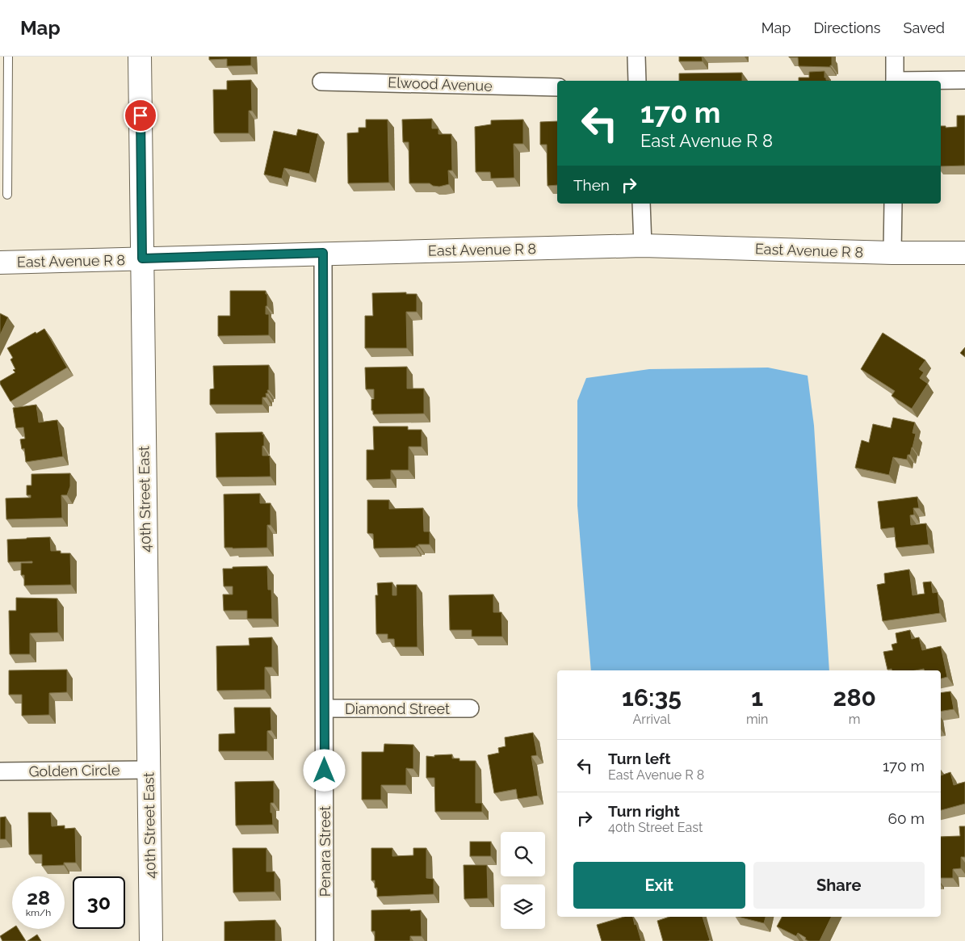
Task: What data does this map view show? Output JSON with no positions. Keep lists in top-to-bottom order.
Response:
{
  "streets": {
    "street": [
      "Elwood Avenue",
      "East Avenue R 8",
      "40th Street East",
      "Diamond Street",
      "Golden Circle",
      "Penara Street"
    ]
  },
  "crossings": [
    ["East Avenue R 8", "40th Street East"],
    ["East Avenue R 8", "Penara Street"],
    ["40th Street East", "Golden Circle"],
    ["Diamond Street", "Penara Street"]
  ],
  "page": {
    "header": "Map",
    "nav": ["Map", "Directions", "Saved"],
    "turn": ["170 m", "East Avenue R 8"],
    "then": "Then",
    "eta": [
      "16:35",
      "Arrival",
      "1",
      "min",
      "280",
      "m"
    ],
    "list": [
      {
        "name": "Turn left",
        "note": "East Avenue R 8",
        "value": "170 m"
      },
      {
        "name": "Turn right",
        "note": "40th Street East",
        "value": "60 m"
      }
    ],
    "buttons": ["Exit", "Share"],
    "speed": "28 km/h",
    "limit": "30"
  }
}
